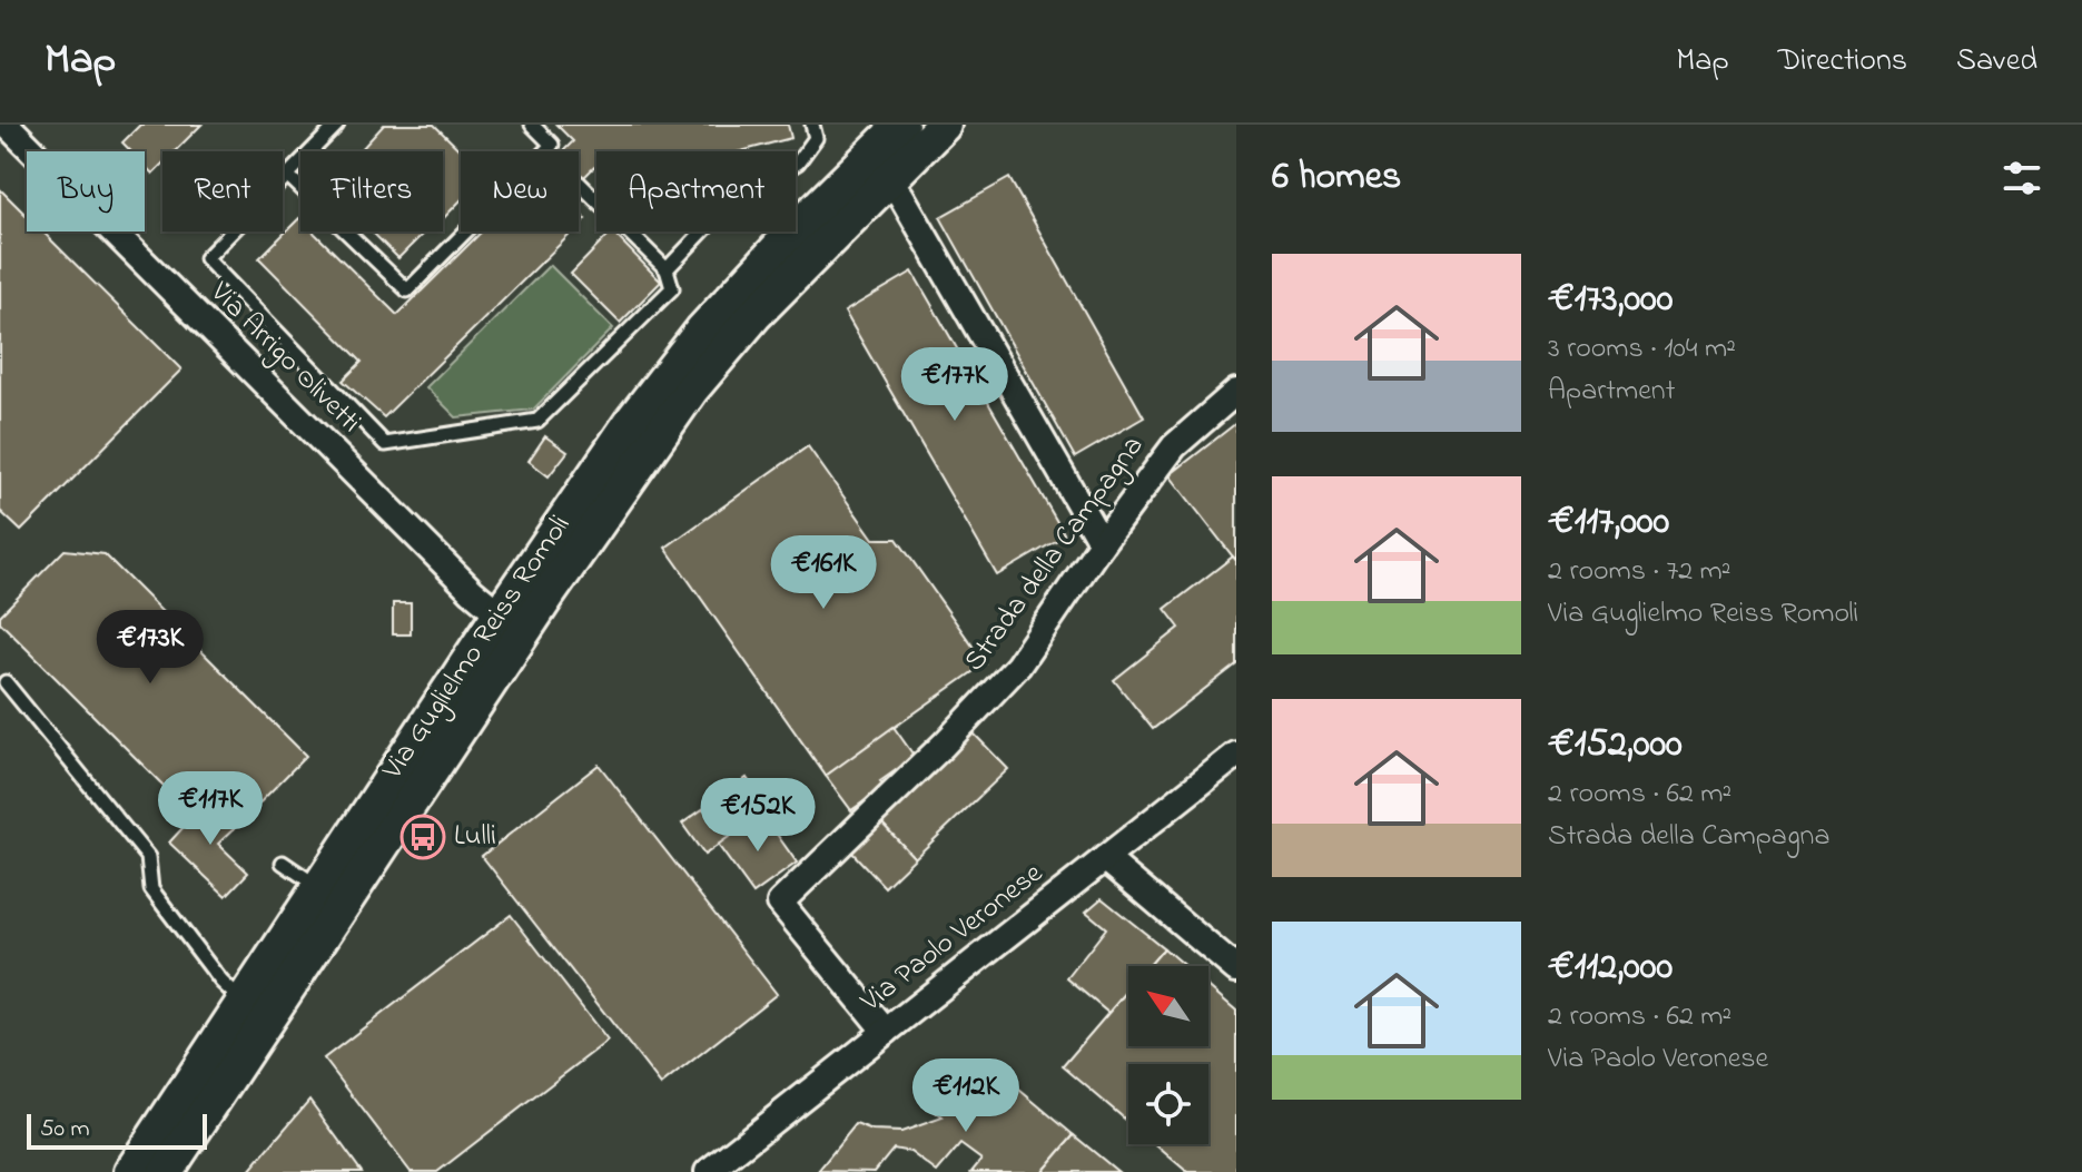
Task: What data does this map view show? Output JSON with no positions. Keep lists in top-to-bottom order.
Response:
{
  "streets": {
    "main road": ["Via Guglielmo Reiss Romoli"],
    "street": ["Via Arrigo Olivetti", "Strada della Campagna", "Via Paolo Veronese"]
  },
  "crossings": [
    ["Via Arrigo Olivetti", "Via Guglielmo Reiss Romoli"],
    ["Strada della Campagna", "Via Paolo Veronese"]
  ],
  "places": {
    "bus stop": ["Lulli"]
  },
  "scale_bar": "50 m",
  "north": "top left",
  "page": {
    "header": "Map",
    "nav": ["Map", "Directions", "Saved"],
    "heading": "6 homes",
    "chip": [
      "Buy",
      "Rent",
      "Filters",
      "New",
      "Apartment"
    ],
    "list": [
      {
        "name": "€173,000",
        "note": "3 rooms · 104 m² · Apartment"
      },
      {
        "name": "€117,000",
        "note": "2 rooms · 72 m² · Via Guglielmo Reiss Romoli"
      },
      {
        "name": "€152,000",
        "note": "2 rooms · 62 m² · Strada della Campagna"
      },
      {
        "name": "€112,000",
        "note": "2 rooms · 62 m² · Via Paolo Veronese"
      }
    ],
    "price": [
      "€177K",
      "€161K",
      "€173K",
      "€117K",
      "€152K",
      "€112K"
    ],
    "scale": "50 m"
  }
}
